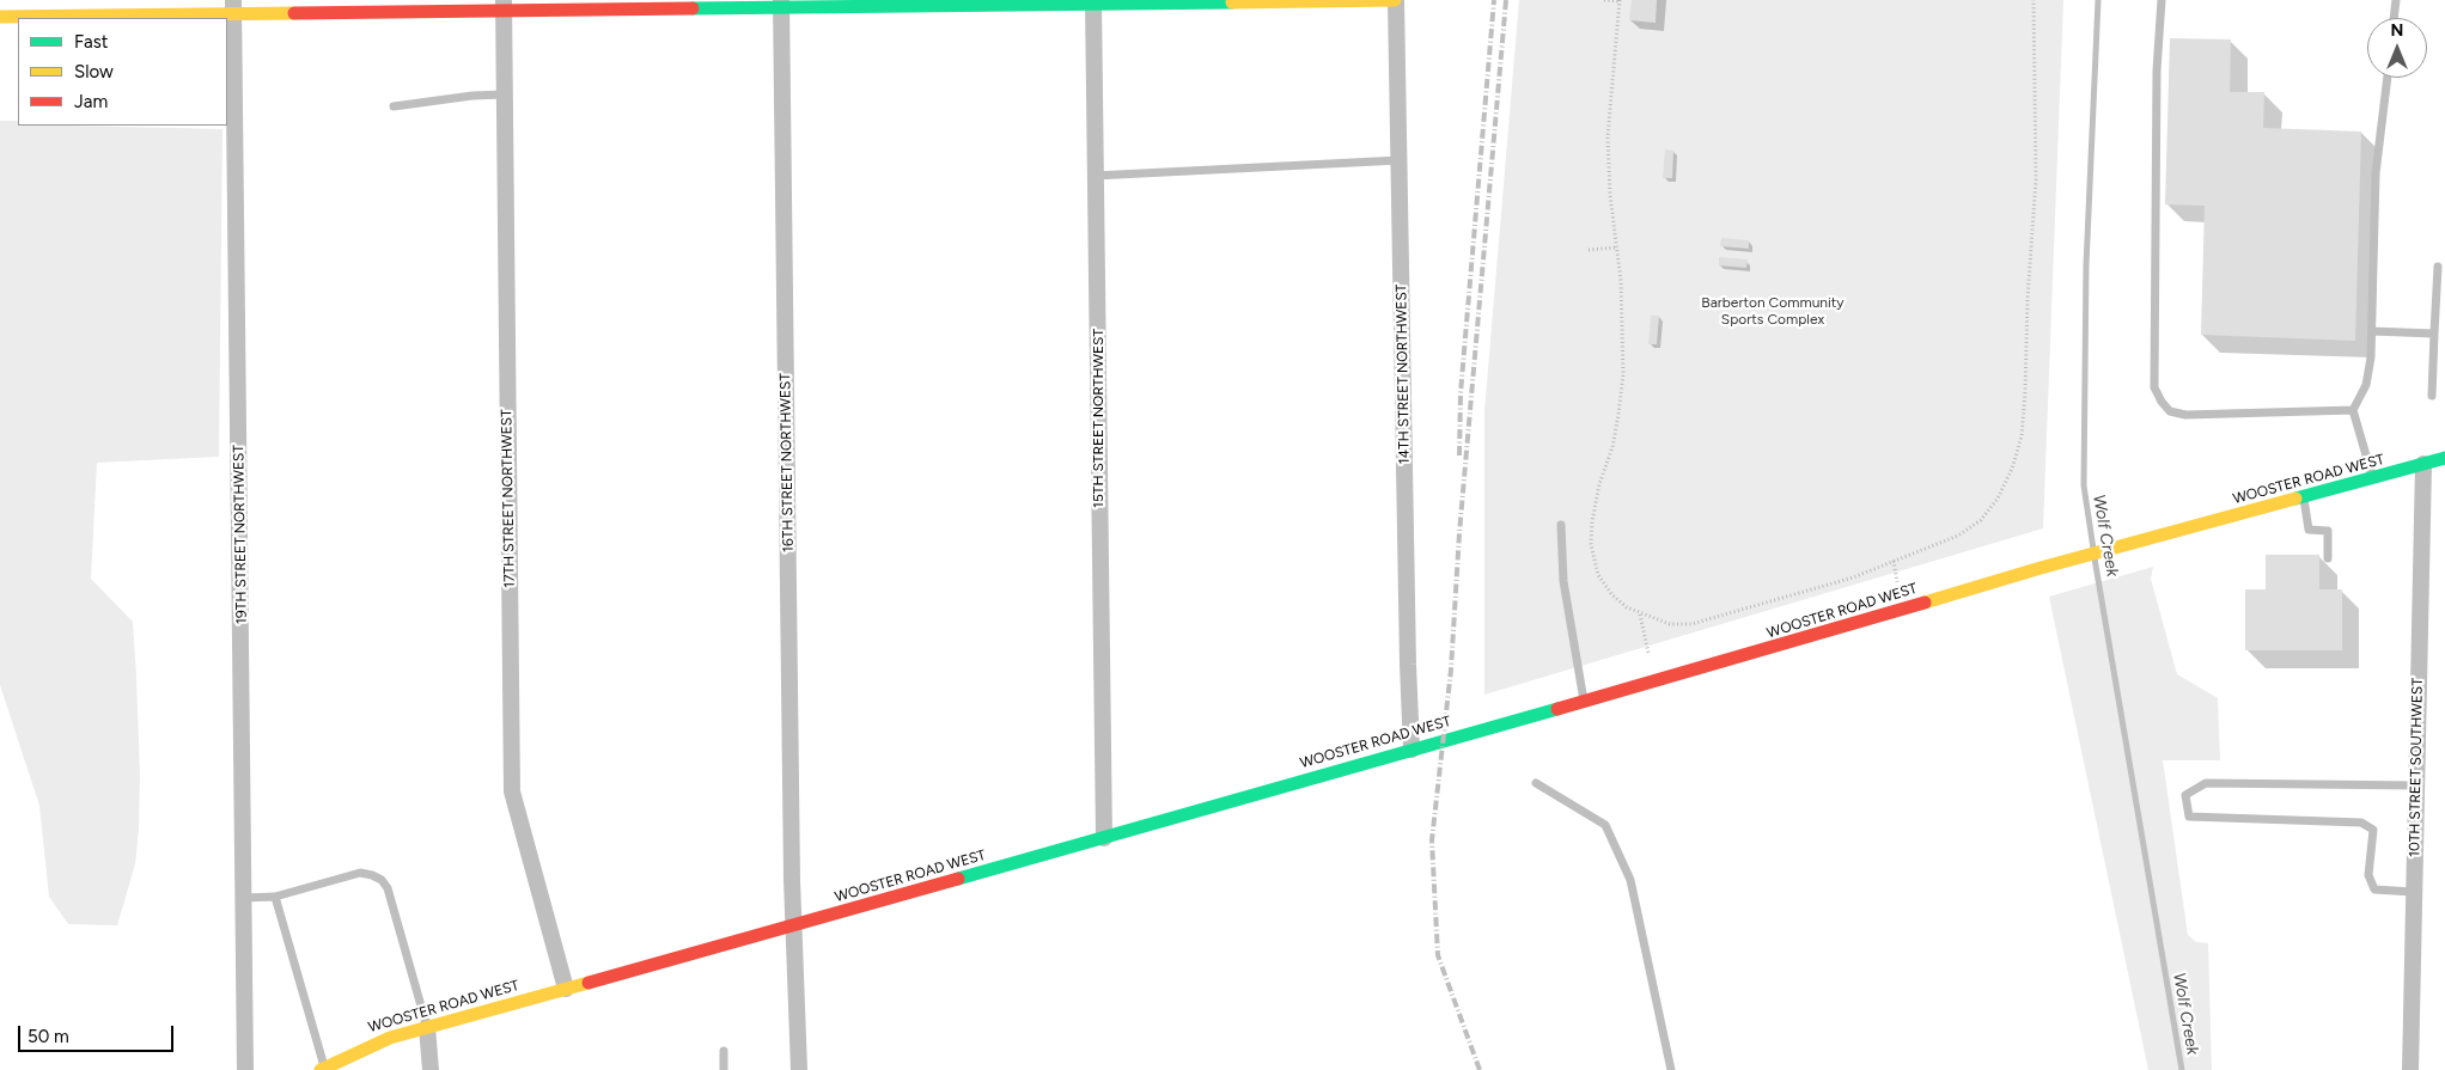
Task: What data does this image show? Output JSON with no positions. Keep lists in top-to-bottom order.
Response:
{
  "streets": {
    "main road": ["WOOSTER ROAD WEST"],
    "street": [
      "14TH STREET NORTHWEST",
      "15TH STREET NORTHWEST",
      "16TH STREET NORTHWEST",
      "17TH STREET NORTHWEST",
      "19TH STREET NORTHWEST",
      "10TH STREET SOUTHWEST"
    ]
  },
  "crossings": [
    ["14TH STREET NORTHWEST", "WOOSTER ROAD WEST"],
    ["15TH STREET NORTHWEST", "WOOSTER ROAD WEST"],
    ["16TH STREET NORTHWEST", "WOOSTER ROAD WEST"],
    ["WOOSTER ROAD WEST", "17TH STREET NORTHWEST"],
    ["WOOSTER ROAD WEST", "10TH STREET SOUTHWEST"]
  ],
  "water": ["Wolf Creek"],
  "parks": ["Barberton Community Sports Complex"],
  "legend": ["Fast", "Slow", "Jam"],
  "scale_bar": "50 m",
  "north": "top"
}
